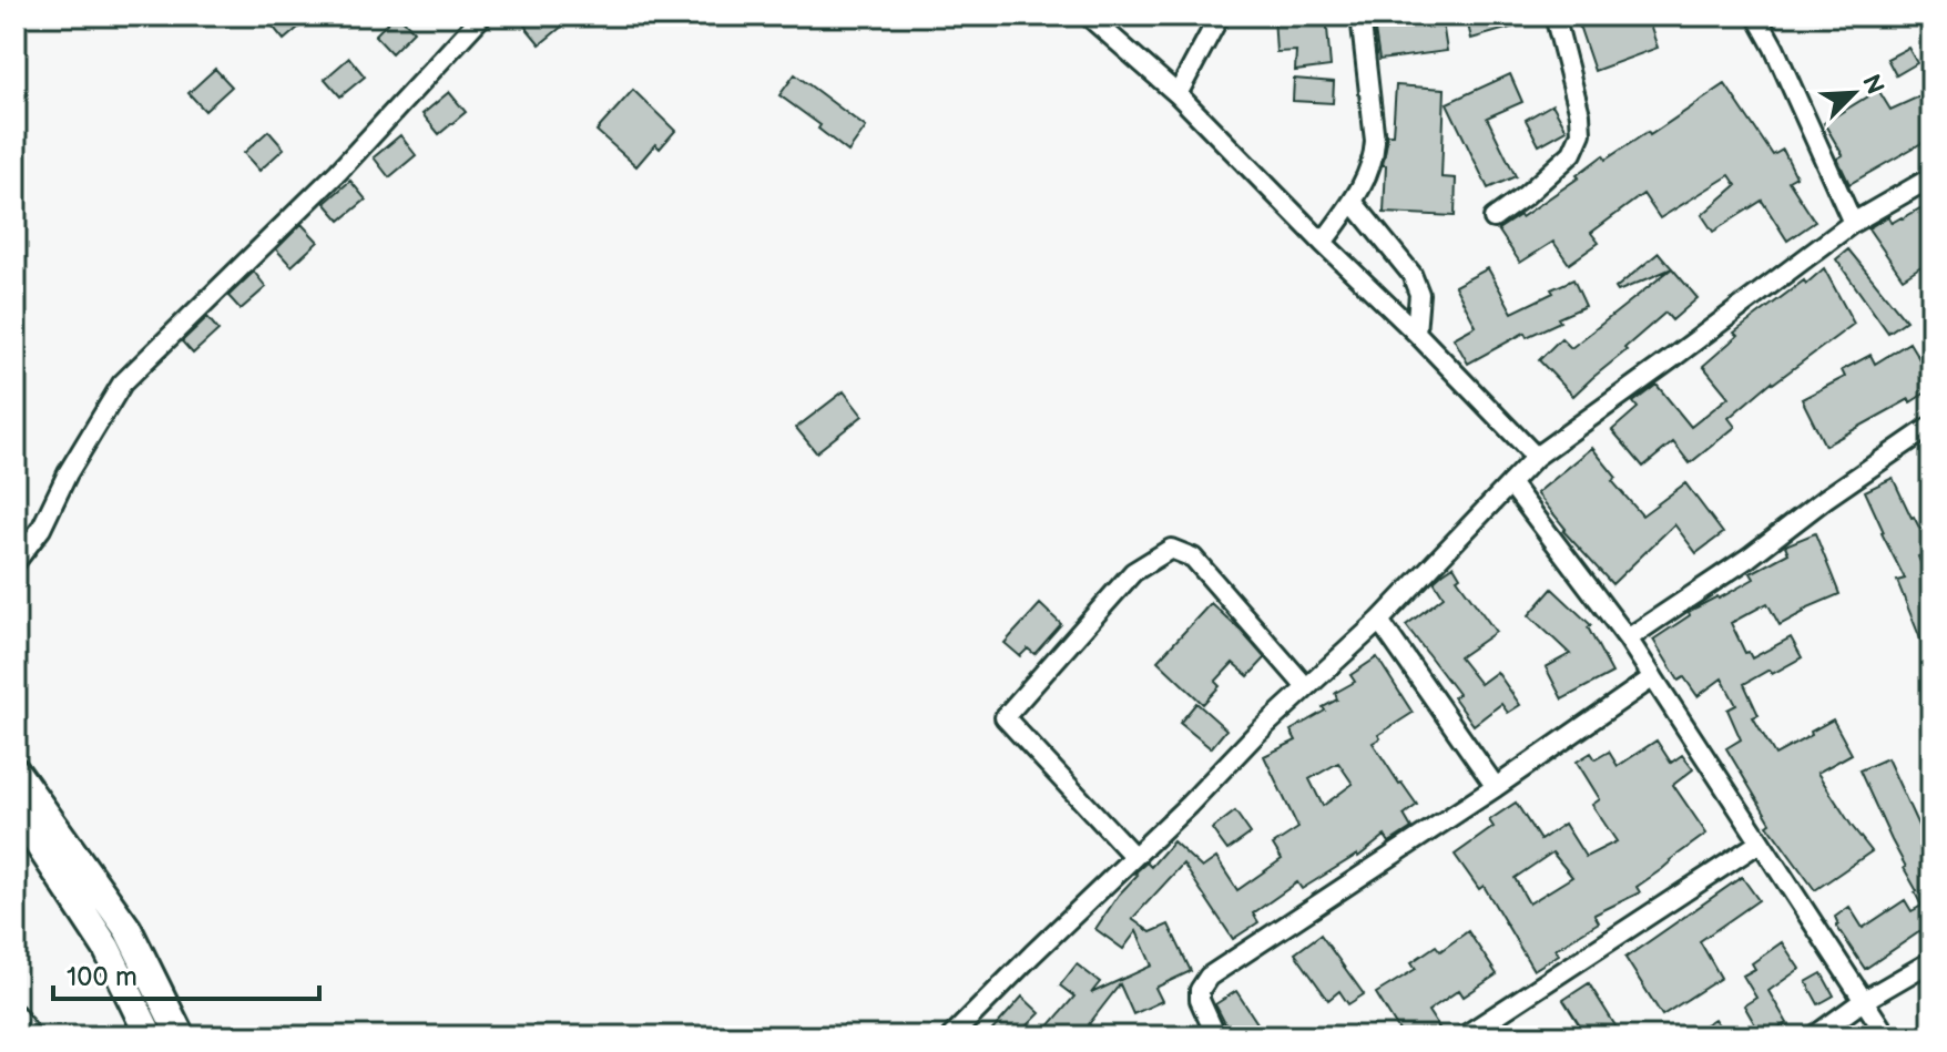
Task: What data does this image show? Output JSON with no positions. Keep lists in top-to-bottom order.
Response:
{
  "scale_bar": "100 m",
  "north": "top right"
}
